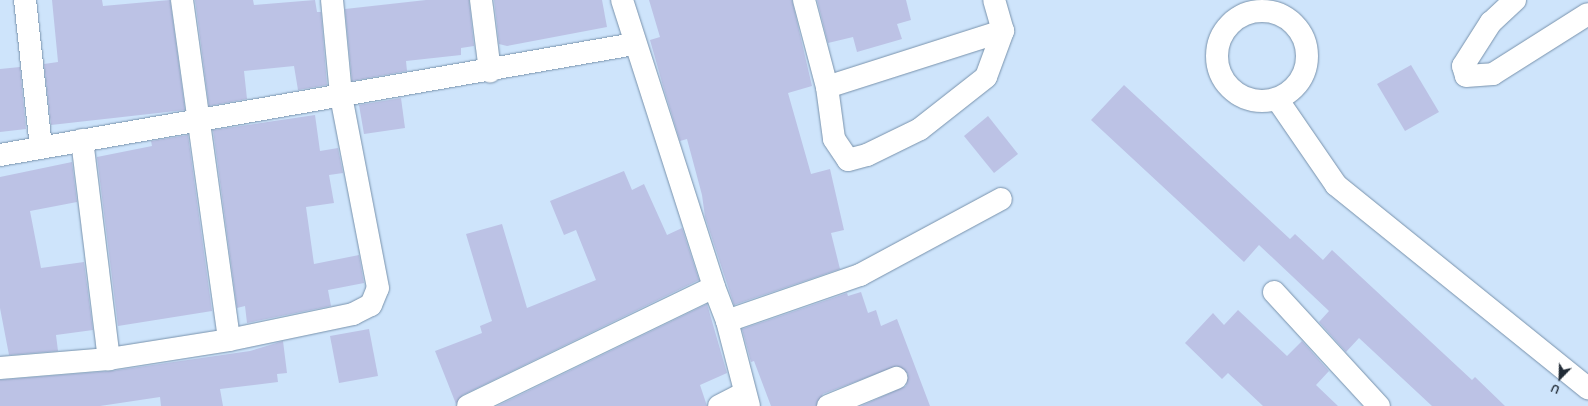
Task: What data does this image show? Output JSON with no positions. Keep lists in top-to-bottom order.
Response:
{
  "north": "bottom left"
}
